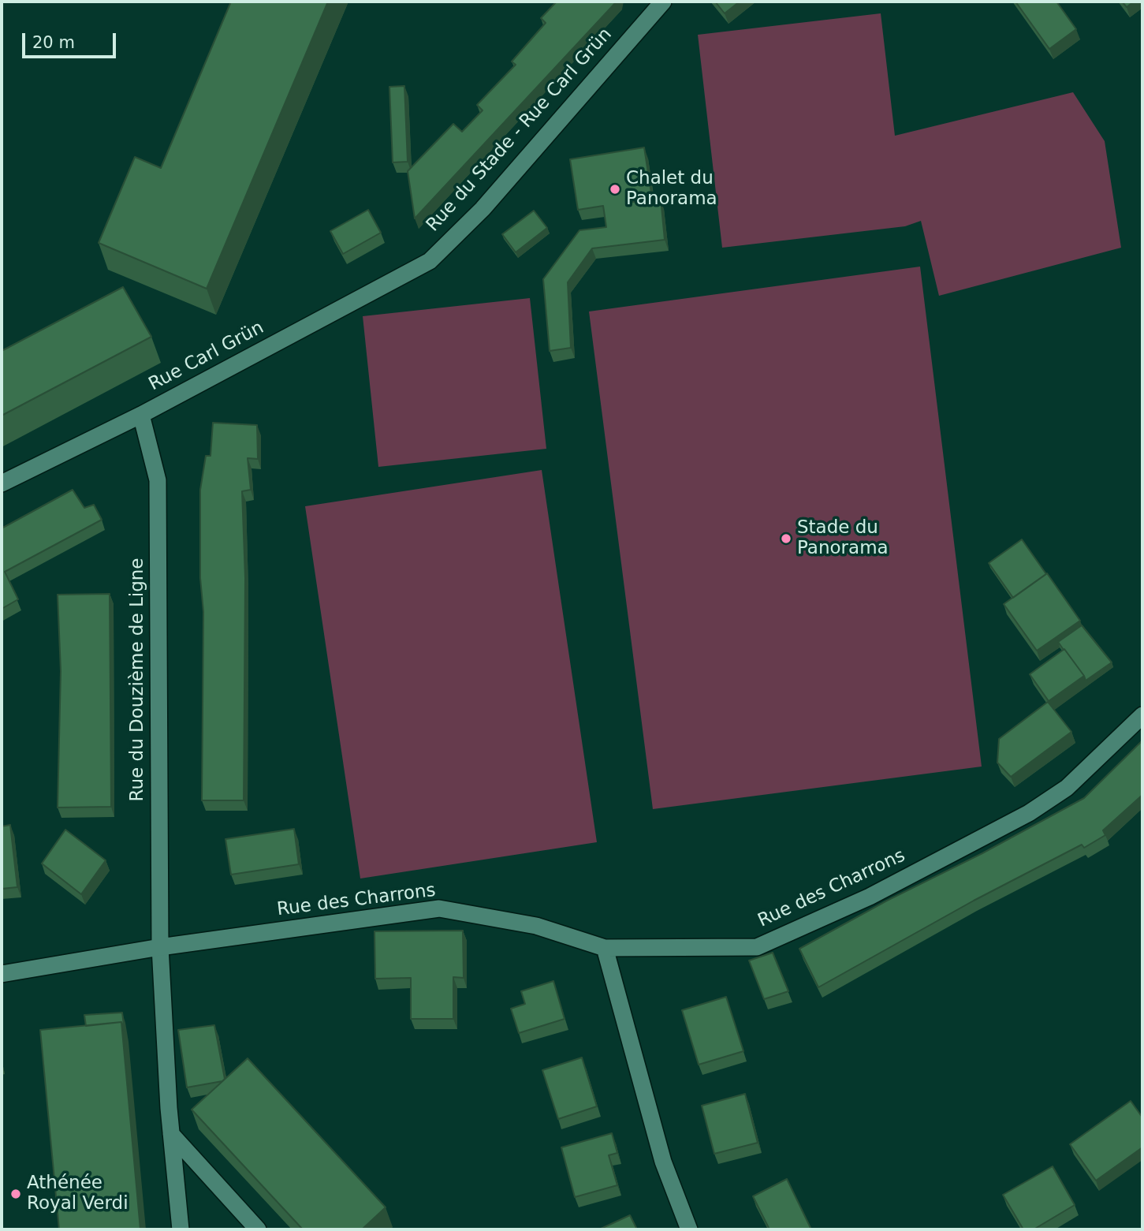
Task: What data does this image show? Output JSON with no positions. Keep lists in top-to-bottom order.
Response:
{
  "streets": {
    "street": [
      "Rue du Stade - Rue Carl Grün",
      "Rue Carl Grün",
      "Rue du Douzième de Ligne",
      "Rue des Charrons"
    ]
  },
  "crossings": [
    ["Rue du Stade - Rue Carl Grün", "Rue Carl Grün"],
    ["Rue Carl Grün", "Rue du Douzième de Ligne"],
    ["Rue du Douzième de Ligne", "Rue des Charrons"]
  ],
  "places": ["Chalet du Panorama", "Stade du Panorama", "Athénée Royal Verdi"],
  "scale_bar": "20 m"
}
